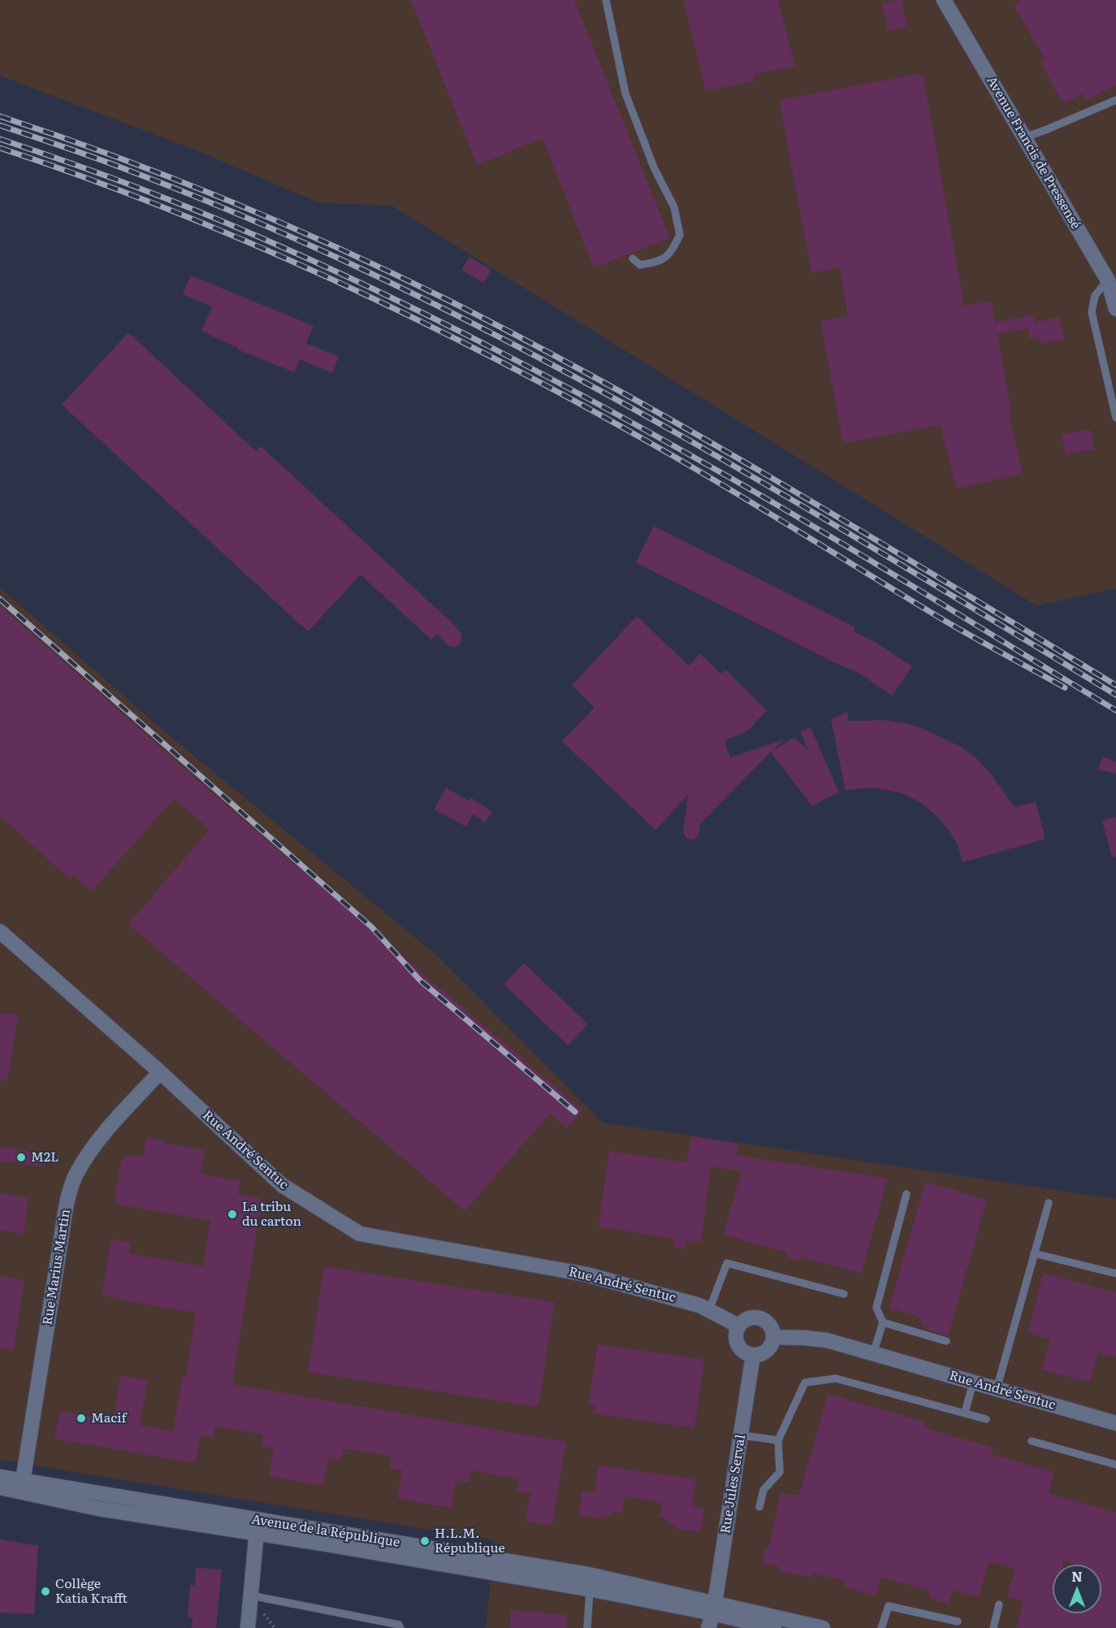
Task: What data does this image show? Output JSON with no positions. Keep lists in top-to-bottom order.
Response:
{
  "streets": {
    "street": [
      "Avenue Francis de Pressensé",
      "Rue André Sentuc",
      "Rue Marius Martin",
      "Rue Jules Serval",
      "Avenue de la République"
    ]
  },
  "crossings": [
    ["Rue André Sentuc", "Rue Marius Martin"],
    ["Rue André Sentuc", "Rue Jules Serval"],
    ["Rue Marius Martin", "Avenue de la République"],
    ["Rue Jules Serval", "Avenue de la République"]
  ],
  "places": [
    "M2L",
    "La tribu du carton",
    "Macif",
    "H.L.M. République",
    "Collège Katia Krafft"
  ],
  "north": "top"
}
